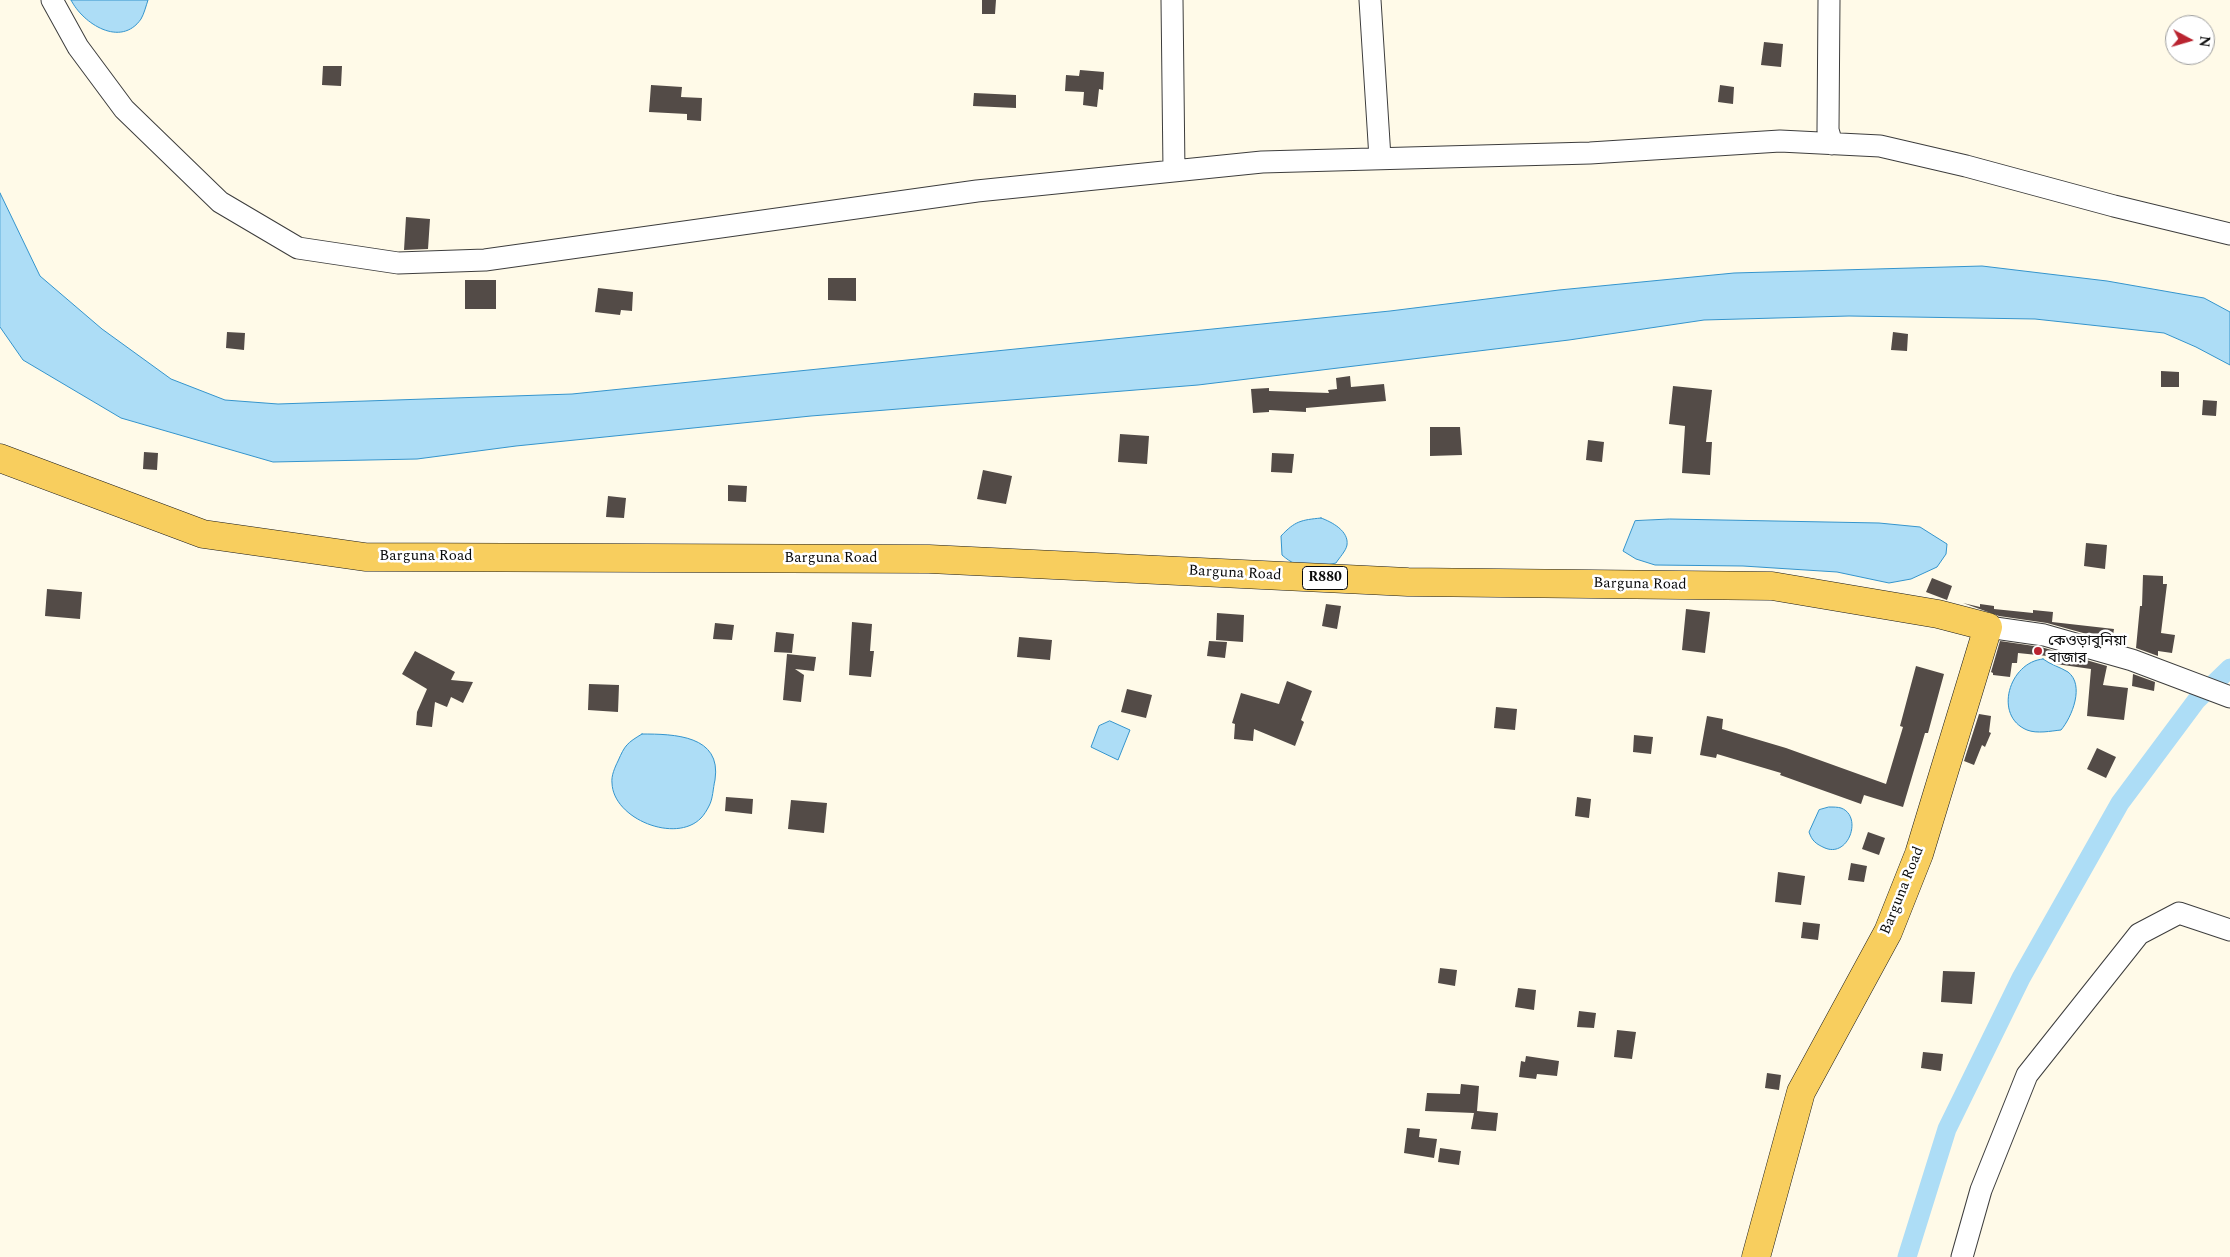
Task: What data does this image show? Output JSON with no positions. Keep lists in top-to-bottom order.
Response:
{
  "streets": {
    "main road": ["Barguna Road", "R880"]
  },
  "places": ["কেওড়াবুনিয়া বাজার"],
  "north": "right"
}
